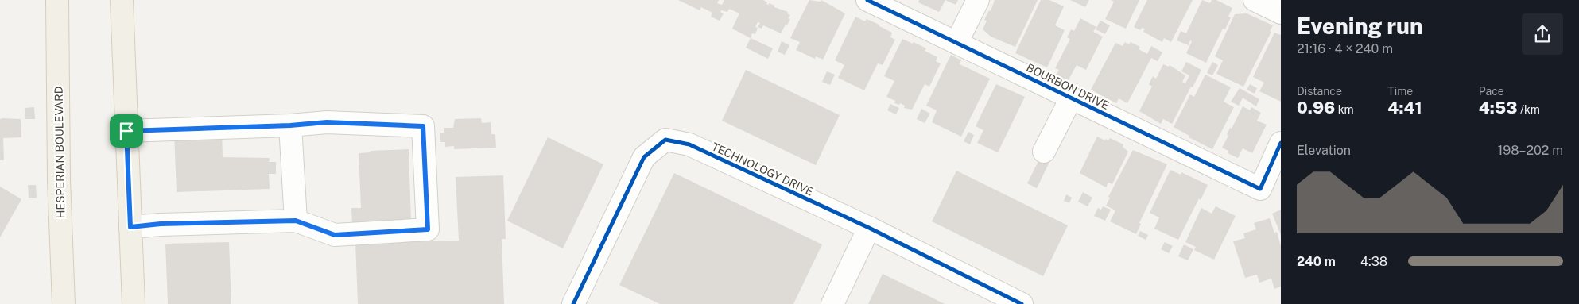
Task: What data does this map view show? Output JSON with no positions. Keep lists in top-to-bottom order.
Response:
{
  "streets": {
    "main road": ["HESPERIAN BOULEVARD"],
    "street": ["BOURBON DRIVE", "TECHNOLOGY DRIVE"]
  },
  "page": {
    "heading": ["Evening run", "21:16 · 4 × 240 m"],
    "stats": [
      ["Distance", "0.96 km"],
      ["Time", "4:41"],
      ["Pace", "4:53 /km"]
    ],
    "chart": ["Elevation", "198–202 m"],
    "list": [
      {
        "name": "240 m",
        "note": "4:38"
      }
    ]
  }
}
